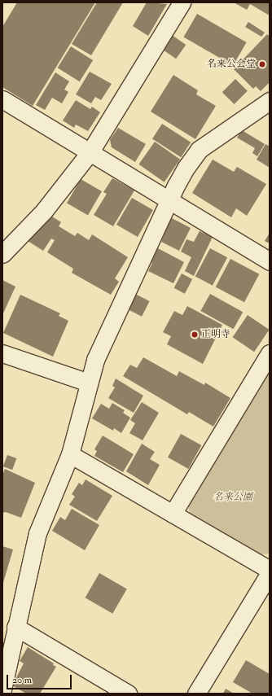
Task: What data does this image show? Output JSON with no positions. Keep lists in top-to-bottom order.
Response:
{
  "parks": ["名来公園"],
  "places": ["名来公会堂", "正明寺"],
  "scale_bar": "20 m"
}
